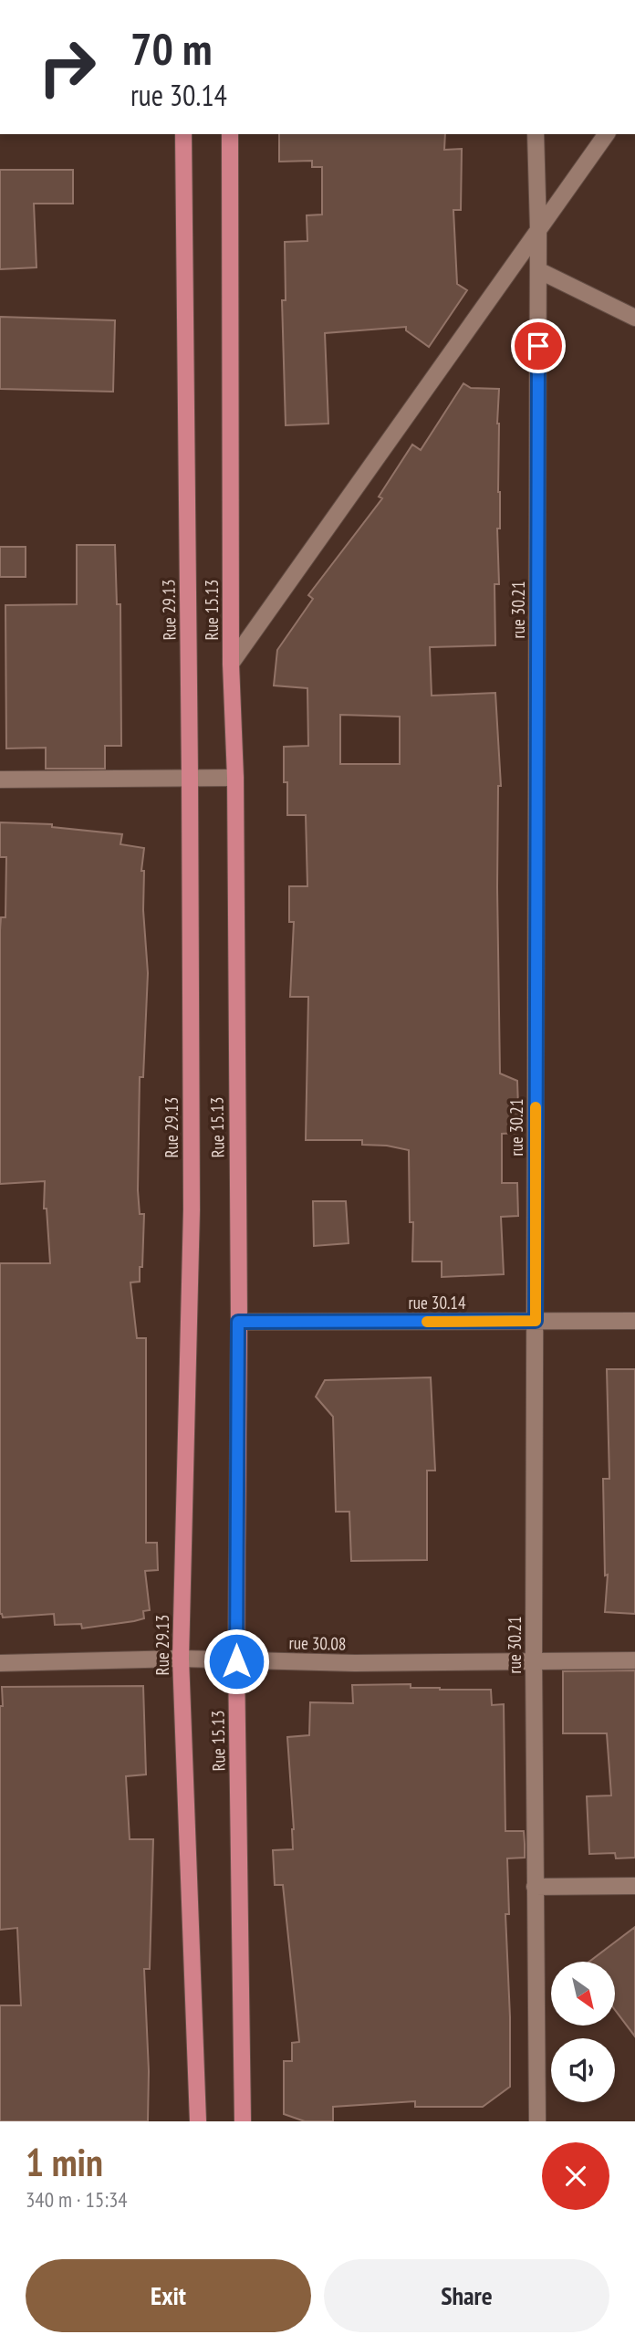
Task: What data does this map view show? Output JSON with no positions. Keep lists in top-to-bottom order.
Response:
{
  "streets": {
    "main road": ["Rue 29.13", "Rue 15.13"],
    "street": ["rue 30.21", "rue 30.14", "rue 30.08"]
  },
  "crossings": [
    ["Rue 29.13", "rue 30.08"],
    ["Rue 15.13", "rue 30.14"],
    ["Rue 15.13", "rue 30.08"],
    ["rue 30.21", "rue 30.14"],
    ["rue 30.21", "rue 30.08"]
  ],
  "north": "bottom right",
  "page": {
    "turn": ["70 m", "rue 30.14"],
    "heading": ["1 min", "340 m · 15:34"],
    "buttons": ["Exit", "Share"]
  }
}
